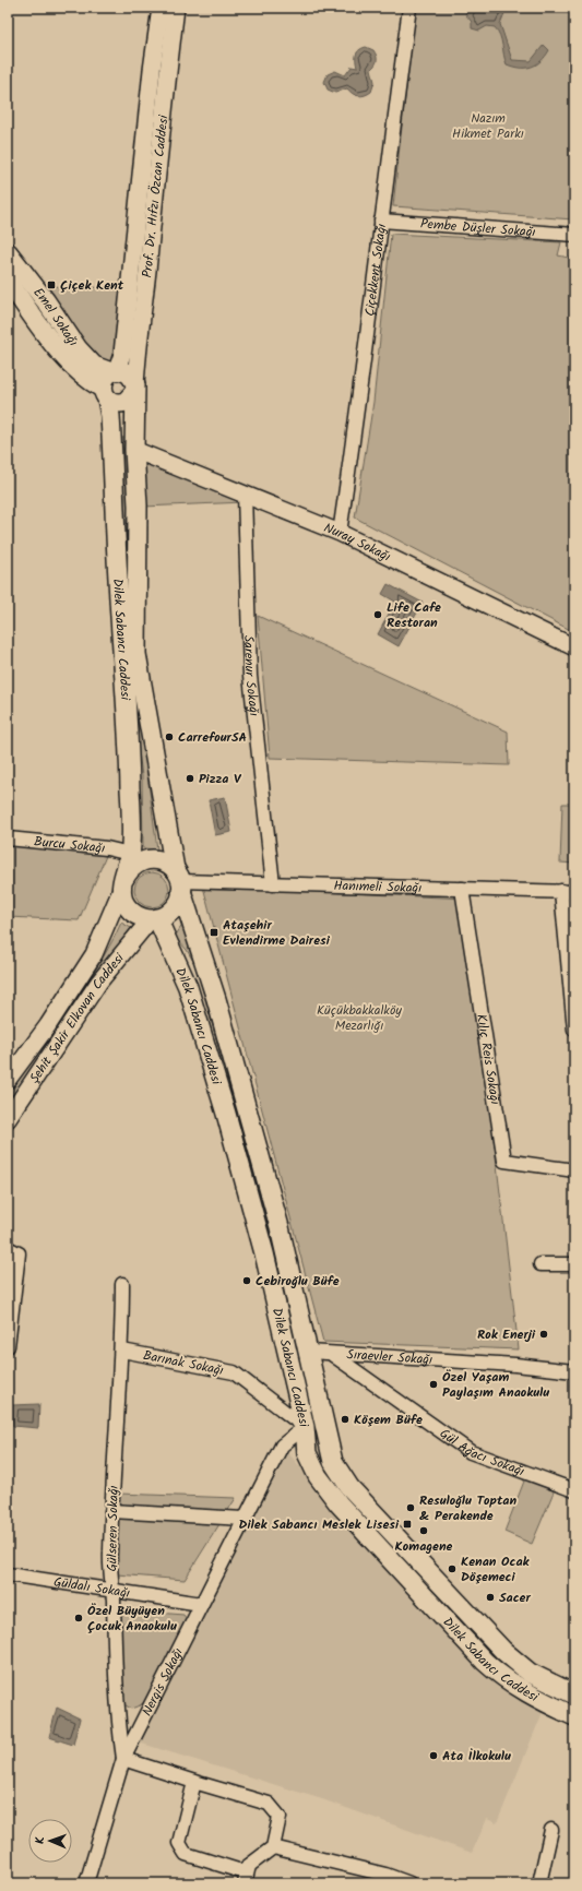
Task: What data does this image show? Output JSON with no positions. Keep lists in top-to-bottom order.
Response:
{
  "streets": {
    "main road": ["Emel Sokağı", "Dilek Sabancı Caddesi"],
    "street": [
      "Prof. Dr. Hıfzı Özcan Caddesi",
      "Pembe Düşler Sokağı",
      "Çiçekkent Sokağı",
      "Nuray Sokağı",
      "Sarenur Sokağı",
      "Burcu Sokağı",
      "Hanımeli Sokağı",
      "Şehit Şakir Elkovan Caddesi",
      "Kılıç Reis Sokağı",
      "Sıraevler Sokağı",
      "Barınak Sokağı",
      "Gül Ağacı Sokağı",
      "Gülseren Sokağı",
      "Güldalı Sokağı",
      "Nergis Sokağı"
    ]
  },
  "crossings": [
    ["Prof. Dr. Hıfzı Özcan Caddesi", "Emel Sokağı"],
    ["Prof. Dr. Hıfzı Özcan Caddesi", "Dilek Sabancı Caddesi"],
    ["Pembe Düşler Sokağı", "Çiçekkent Sokağı"],
    ["Çiçekkent Sokağı", "Nuray Sokağı"],
    ["Emel Sokağı", "Dilek Sabancı Caddesi"],
    ["Nuray Sokağı", "Dilek Sabancı Caddesi"],
    ["Nuray Sokağı", "Sarenur Sokağı"],
    ["Dilek Sabancı Caddesi", "Burcu Sokağı"],
    ["Dilek Sabancı Caddesi", "Hanımeli Sokağı"],
    ["Dilek Sabancı Caddesi", "Şehit Şakir Elkovan Caddesi"],
    ["Dilek Sabancı Caddesi", "Sıraevler Sokağı"],
    ["Dilek Sabancı Caddesi", "Barınak Sokağı"],
    ["Dilek Sabancı Caddesi", "Nergis Sokağı"],
    ["Sarenur Sokağı", "Hanımeli Sokağı"],
    ["Hanımeli Sokağı", "Şehit Şakir Elkovan Caddesi"],
    ["Hanımeli Sokağı", "Kılıç Reis Sokağı"],
    ["Sıraevler Sokağı", "Gül Ağacı Sokağı"],
    ["Barınak Sokağı", "Gülseren Sokağı"],
    ["Barınak Sokağı", "Nergis Sokağı"],
    ["Gülseren Sokağı", "Güldalı Sokağı"],
    ["Gülseren Sokağı", "Nergis Sokağı"],
    ["Güldalı Sokağı", "Nergis Sokağı"]
  ],
  "parks": ["Nazım Hikmet Parkı", "Küçükbakkalköy Mezarlığı"],
  "places": {
    "transit": ["Çiçek Kent", "Ataşehir Evlendirme Dairesi", "Dilek Sabancı Meslek Lisesi"],
    "other": [
      "Life Cafe Restoran",
      "CarrefourSA",
      "Pizza V",
      "Cebiroğlu Büfe",
      "Rok Enerji",
      "Özel Yaşam Paylaşım Anaokulu",
      "Köşem Büfe",
      "Resuloğlu Toptan & Perakende",
      "Komagene",
      "Kenan Ocak Döşemeci",
      "Sacer",
      "Özel Büyüyen Çocuk Anaokulu",
      "Ata İlkokulu"
    ]
  },
  "north": "left"
}
